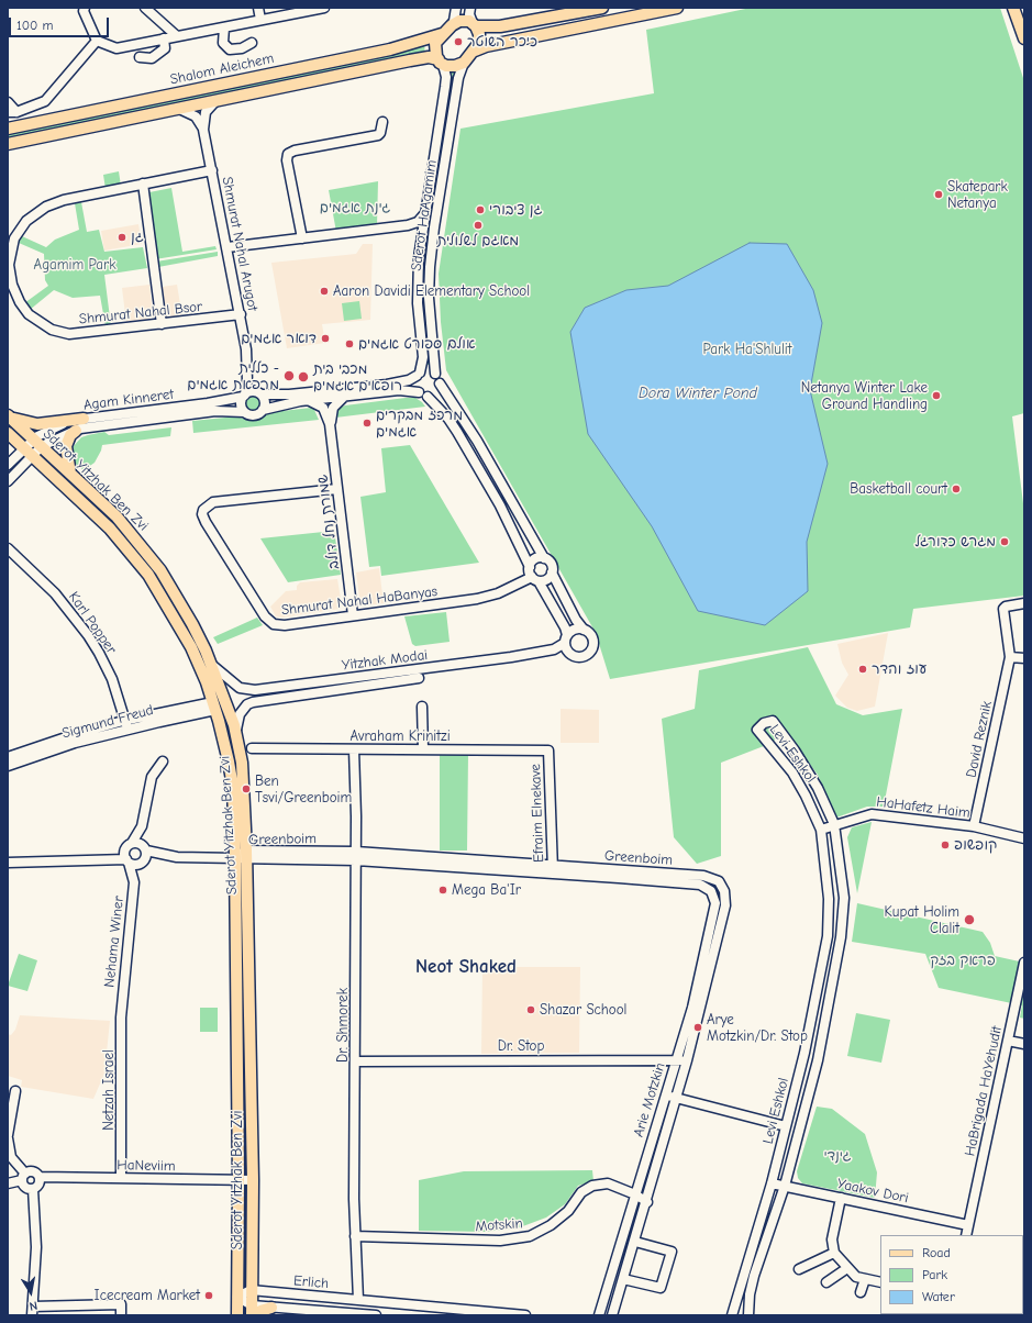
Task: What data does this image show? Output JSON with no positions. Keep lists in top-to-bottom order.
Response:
{
  "streets": {
    "main road": ["Shalom Aleichem", "Sderot Yitzhak Ben Zvi"],
    "street": [
      "Sderot HaAgamim",
      "Shmurat Nahal Arugot",
      "Shmurat Nahal Bsor",
      "Agam Kinneret",
      "שמורת נחל דולב",
      "Shmurat Nahal HaBanyas",
      "Karl Popper",
      "Yitzhak Modai",
      "Sigmund Freud",
      "Avraham Krinitzi",
      "David Reznik",
      "Levi Eshkol",
      "HaHafetz Haim",
      "Efraim Elnekave",
      "Greenboim",
      "Nehama Winer",
      "Dr. Shmorek",
      "Dr. Stop",
      "Netzah Israel",
      "HaBrigada HaYehudit",
      "Arie Motzkin",
      "HaNeviim",
      "Yaakov Dori",
      "Motskin",
      "Erlich"
    ]
  },
  "crossings": [
    ["Shalom Aleichem", "Sderot HaAgamim"],
    ["Shalom Aleichem", "Shmurat Nahal Arugot"],
    ["Shmurat Nahal Arugot", "Shmurat Nahal Bsor"],
    ["Shmurat Nahal Arugot", "Agam Kinneret"],
    ["Agam Kinneret", "Sderot Yitzhak Ben Zvi"],
    ["Sderot Yitzhak Ben Zvi", "Yitzhak Modai"],
    ["Sderot Yitzhak Ben Zvi", "Sigmund Freud"],
    ["Sderot Yitzhak Ben Zvi", "Greenboim"],
    ["Sderot Yitzhak Ben Zvi", "HaNeviim"],
    ["Sderot Yitzhak Ben Zvi", "Erlich"],
    ["שמורת נחל דולב", "Shmurat Nahal HaBanyas"],
    ["Karl Popper", "Sigmund Freud"],
    ["Avraham Krinitzi", "Efraim Elnekave"],
    ["Avraham Krinitzi", "Dr. Shmorek"],
    ["David Reznik", "HaHafetz Haim"],
    ["Levi Eshkol", "HaHafetz Haim"],
    ["Levi Eshkol", "Yaakov Dori"],
    ["Efraim Elnekave", "Greenboim"],
    ["Greenboim", "Dr. Shmorek"],
    ["Greenboim", "Arie Motzkin"],
    ["Nehama Winer", "Netzah Israel"],
    ["Dr. Shmorek", "Dr. Stop"],
    ["Dr. Shmorek", "Motskin"],
    ["Dr. Shmorek", "Erlich"],
    ["Dr. Stop", "Arie Motzkin"],
    ["Netzah Israel", "HaNeviim"],
    ["HaBrigada HaYehudit", "Yaakov Dori"],
    ["Arie Motzkin", "Motskin"]
  ],
  "districts": ["Neot Shaked"],
  "water": ["Dora Winter Pond"],
  "parks": [
    "גינת אגמים",
    "Agamim Park",
    "Park Ha'Shlulit",
    "פראק בזק",
    "גינדי"
  ],
  "places": [
    "כיכר השוטר",
    "Skatepark Netanya",
    "גן ציבורי",
    "מאגם לשלולית",
    "גן",
    "Aaron Davidi Elementary School",
    "דואר אגמים",
    "אולם ספורט אגמים",
    "כללית - מרפאת אגמים",
    "מכבי בית רופאים אגמים",
    "Netanya Winter Lake Ground Handling",
    "מרכז מבקרים אגמים",
    "Basketball court",
    "מגרש כדורגל",
    "עוז והדר",
    "Ben Tsvi/Greenboim",
    "קופשופ",
    "Mega Ba'Ir",
    "Kupat Holim Clalit",
    "Shazar School",
    "Arye Motzkin/Dr. Stop",
    "Icecream Market"
  ],
  "legend": ["Road", "Park", "Water"],
  "scale_bar": "100 m",
  "north": "bottom"
}
